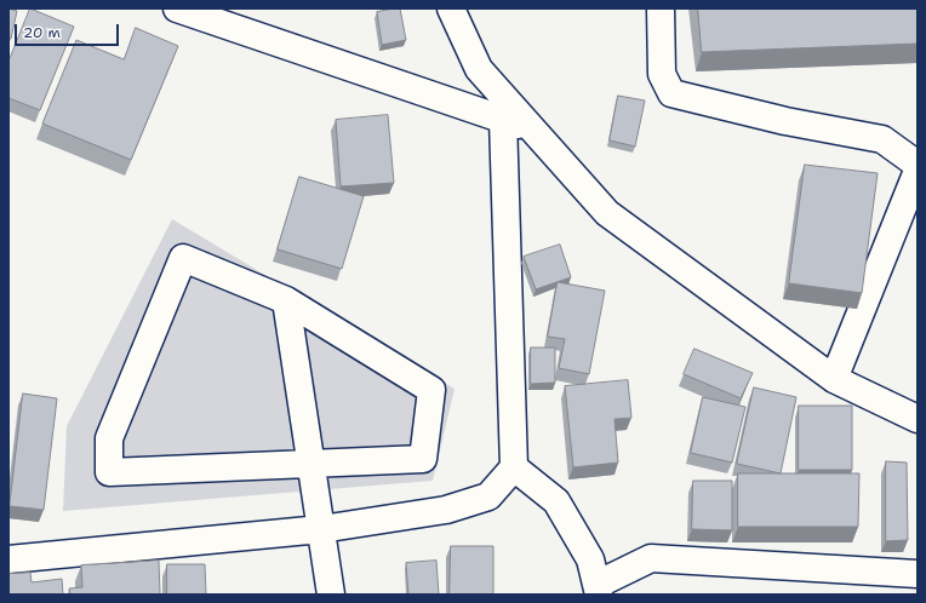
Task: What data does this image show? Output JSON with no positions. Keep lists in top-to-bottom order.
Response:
{
  "scale_bar": "20 m"
}
